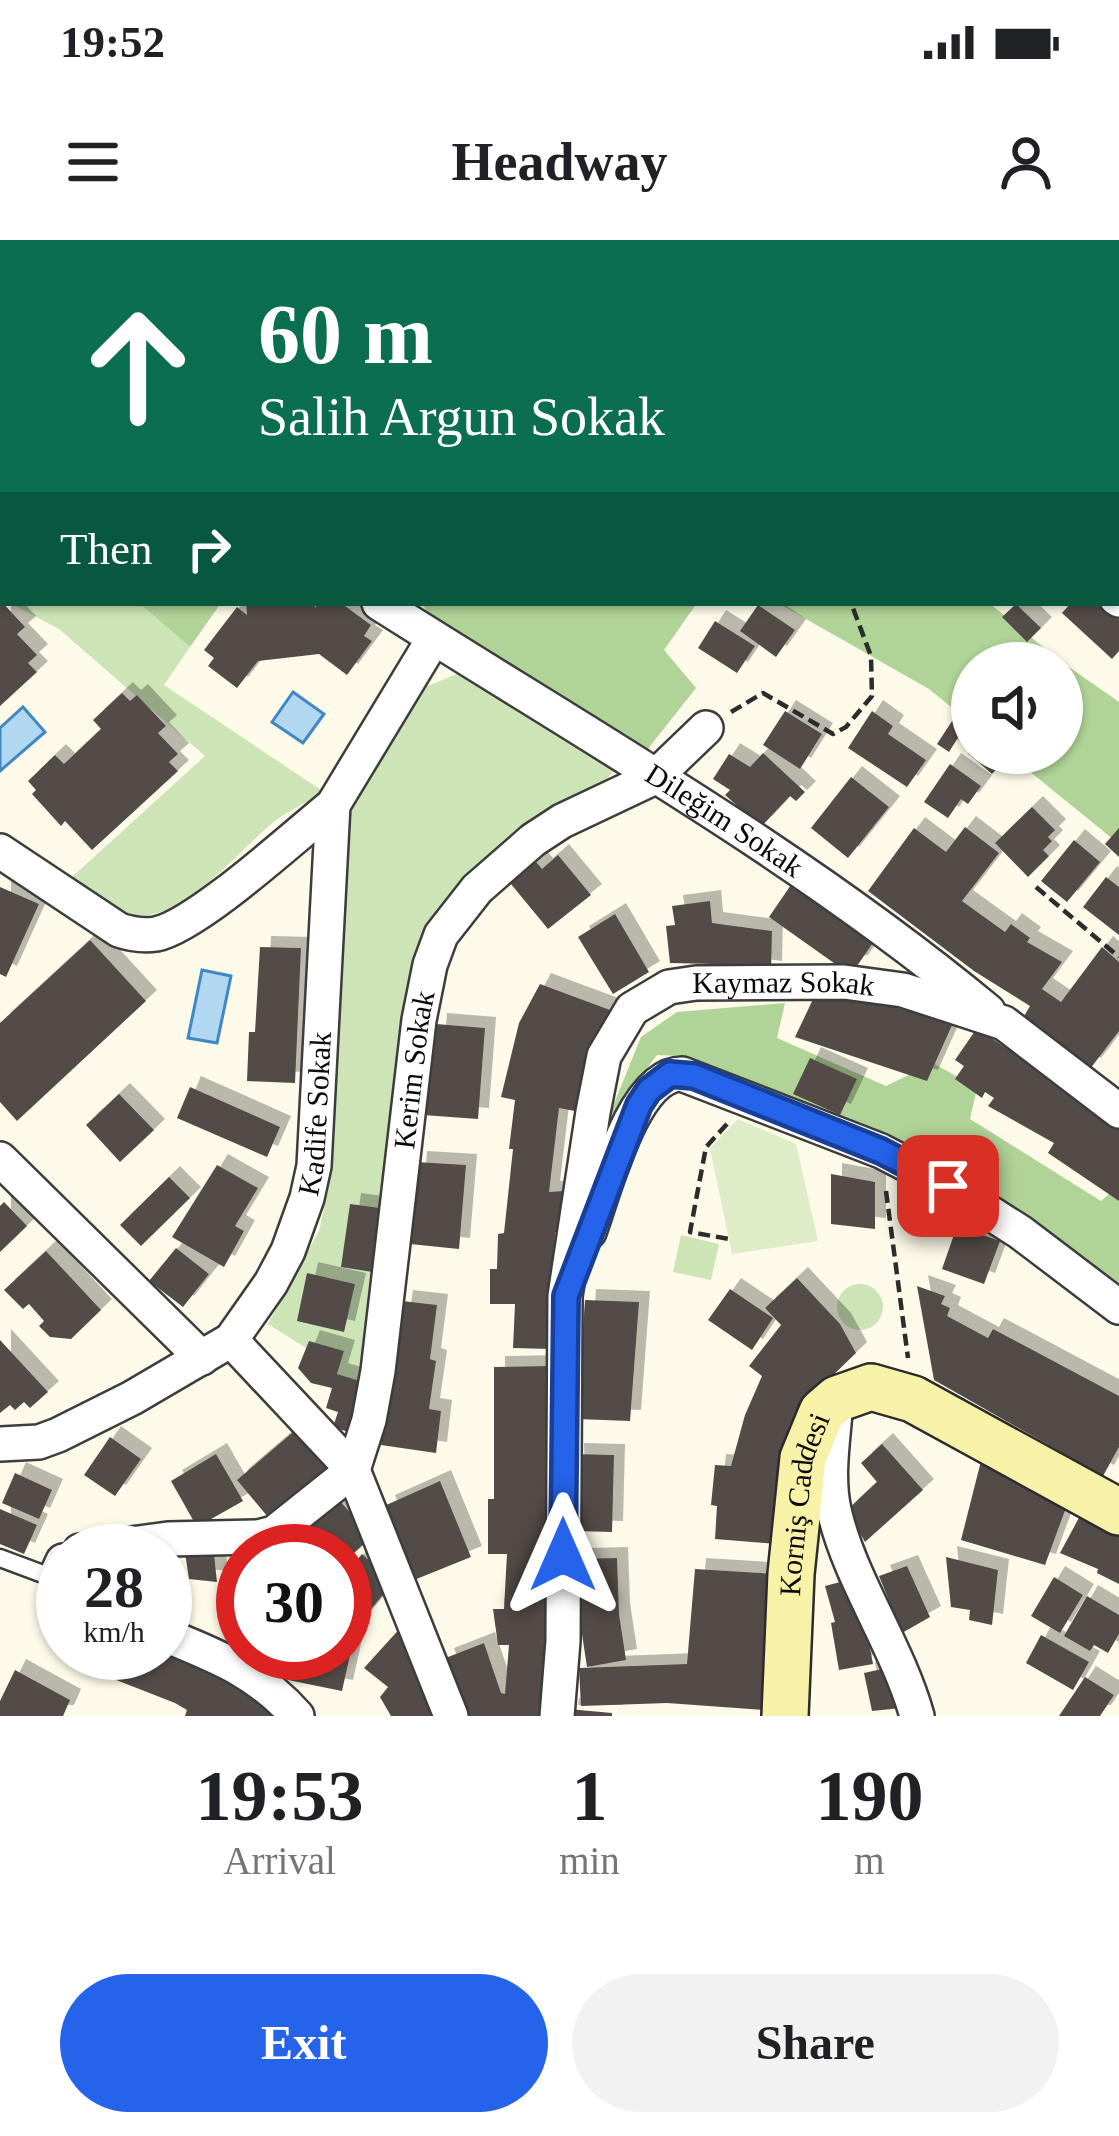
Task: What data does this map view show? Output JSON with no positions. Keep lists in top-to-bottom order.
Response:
{
  "streets": {
    "main road": ["Korniş Caddesi"],
    "street": [
      "Dileğim Sokak",
      "Kaymaz Sokak",
      "Kerim Sokak",
      "Kadife Sokak"
    ]
  },
  "crossings": [
    ["Dileğim Sokak", "Kaymaz Sokak"],
    ["Dileğim Sokak", "Kerim Sokak"],
    ["Dileğim Sokak", "Kadife Sokak"]
  ],
  "page": {
    "status": "19:52",
    "header": "Headway",
    "turn": ["60 m", "Salih Argun Sokak"],
    "then": "Then",
    "speed": "28 km/h",
    "limit": "30",
    "eta": [
      "19:53",
      "Arrival",
      "1",
      "min",
      "190",
      "m"
    ],
    "buttons": ["Exit", "Share"]
  }
}
